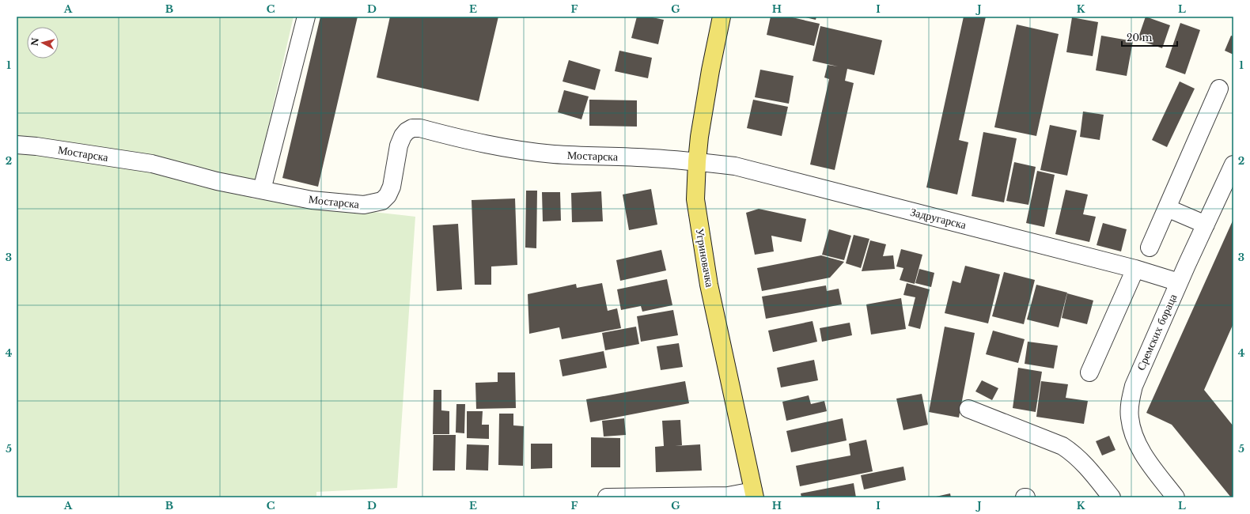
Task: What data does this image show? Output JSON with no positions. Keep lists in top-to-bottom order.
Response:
{
  "streets": {
    "main road": ["Угриновачка"],
    "street": ["Мостарска", "Задругарска", "Сремских бораца"]
  },
  "crossings": [
    ["Мостарска", "Задругарска"],
    ["Мостарска", "Угриновачка"],
    ["Задругарска", "Угриновачка"],
    ["Задругарска", "Сремских бораца"]
  ],
  "scale_bar": "20 m",
  "north": "left",
  "grid": {
    "columns": [
      "A",
      "B",
      "C",
      "D",
      "E",
      "F",
      "G",
      "H",
      "I",
      "J",
      "K",
      "L"
    ],
    "rows": [
      "1",
      "2",
      "3",
      "4",
      "5"
    ]
  }
}
